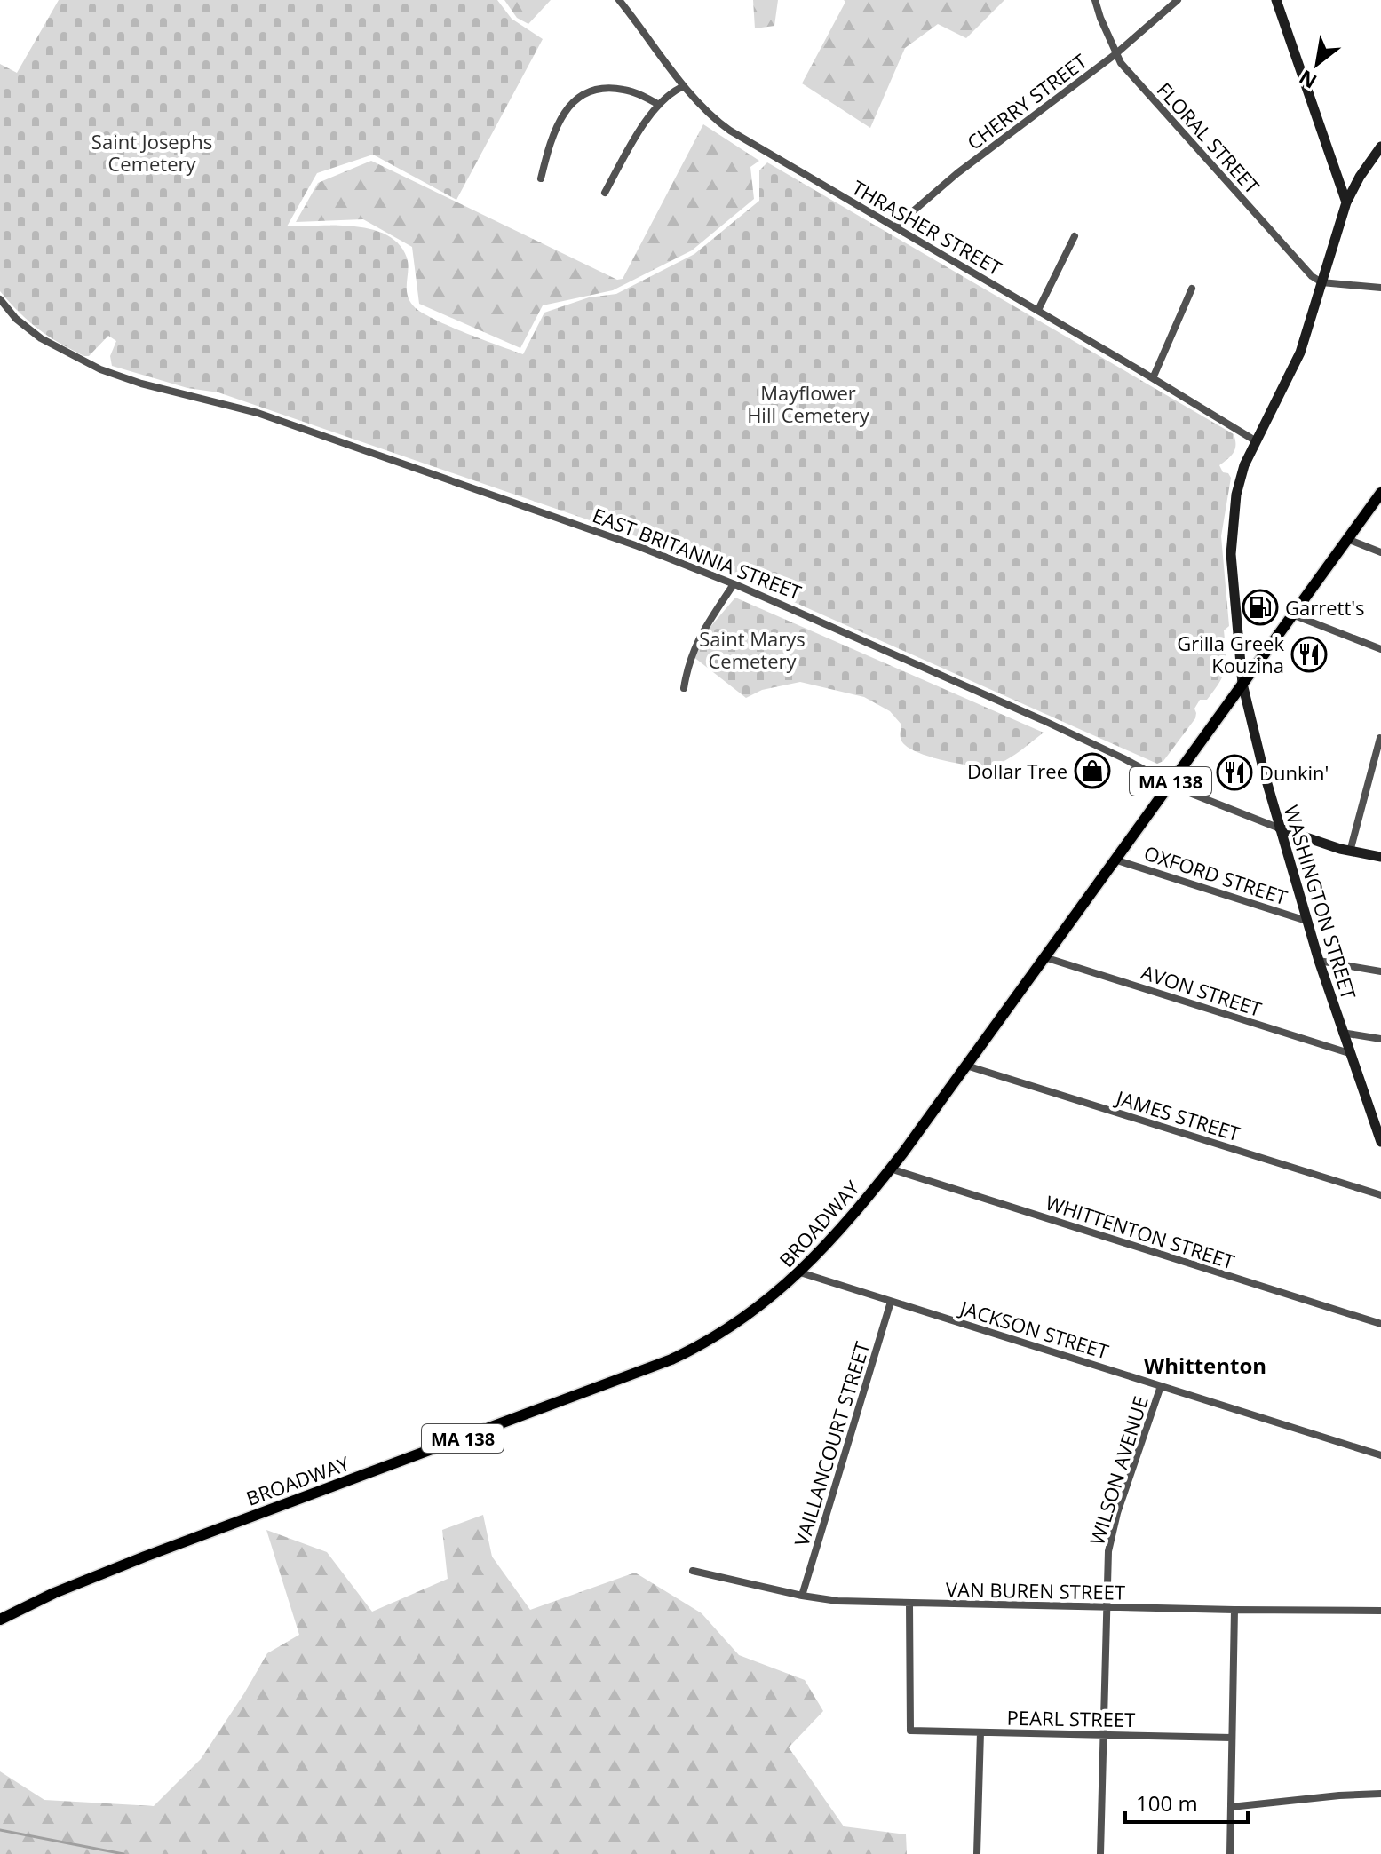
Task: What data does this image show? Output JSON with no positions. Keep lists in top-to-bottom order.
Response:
{
  "streets": {
    "main road": ["MA 138", "BROADWAY"],
    "street": [
      "CHERRY STREET",
      "FLORAL STREET",
      "THRASHER STREET",
      "EAST BRITANNIA STREET",
      "OXFORD STREET",
      "WASHINGTON STREET",
      "AVON STREET",
      "JAMES STREET",
      "WHITTENTON STREET",
      "JACKSON STREET",
      "VAILLANCOURT STREET",
      "WILSON AVENUE",
      "VAN BUREN STREET",
      "PEARL STREET"
    ]
  },
  "crossings": [
    ["CHERRY STREET", "FLORAL STREET"],
    ["CHERRY STREET", "THRASHER STREET"],
    ["FLORAL STREET", "WASHINGTON STREET"],
    ["THRASHER STREET", "WASHINGTON STREET"],
    ["EAST BRITANNIA STREET", "WASHINGTON STREET"],
    ["EAST BRITANNIA STREET", "BROADWAY"],
    ["OXFORD STREET", "WASHINGTON STREET"],
    ["OXFORD STREET", "BROADWAY"],
    ["WASHINGTON STREET", "AVON STREET"],
    ["WASHINGTON STREET", "BROADWAY"],
    ["AVON STREET", "BROADWAY"],
    ["JAMES STREET", "BROADWAY"],
    ["BROADWAY", "WHITTENTON STREET"],
    ["BROADWAY", "JACKSON STREET"],
    ["JACKSON STREET", "VAILLANCOURT STREET"],
    ["JACKSON STREET", "WILSON AVENUE"],
    ["VAILLANCOURT STREET", "VAN BUREN STREET"],
    ["WILSON AVENUE", "VAN BUREN STREET"],
    ["WILSON AVENUE", "PEARL STREET"],
    ["VAN BUREN STREET", "PEARL STREET"]
  ],
  "districts": ["Whittenton"],
  "parks": ["Saint Josephs Cemetery", "Mayflower Hill Cemetery", "Saint Marys Cemetery"],
  "places": {
    "fuel station": ["Garrett's"],
    "restaurant": ["Grilla Greek Kouzina", "Dunkin'"],
    "shop": ["Dollar Tree"]
  },
  "scale_bar": "100 m",
  "north": "bottom left"
}
